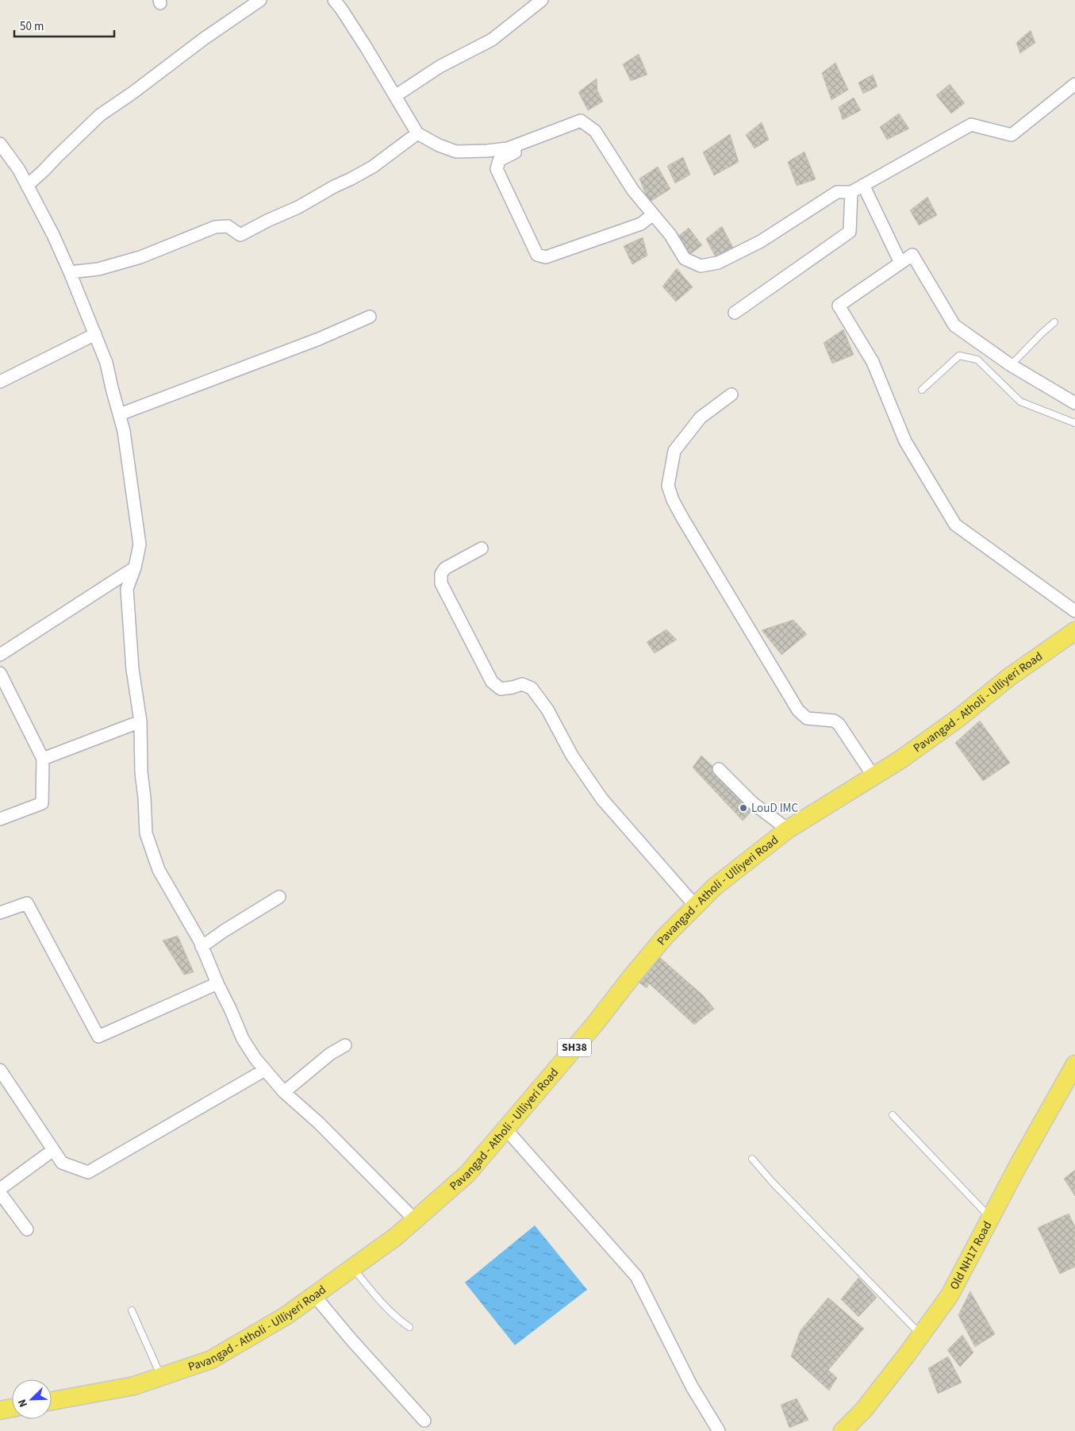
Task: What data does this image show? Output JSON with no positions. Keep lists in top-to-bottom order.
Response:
{
  "streets": {
    "main road": ["Pavangad - Atholi - Ulliyeri Road", "SH38", "Old NH17 Road"]
  },
  "places": ["LouD IMC"],
  "scale_bar": "50 m",
  "north": "bottom left"
}
